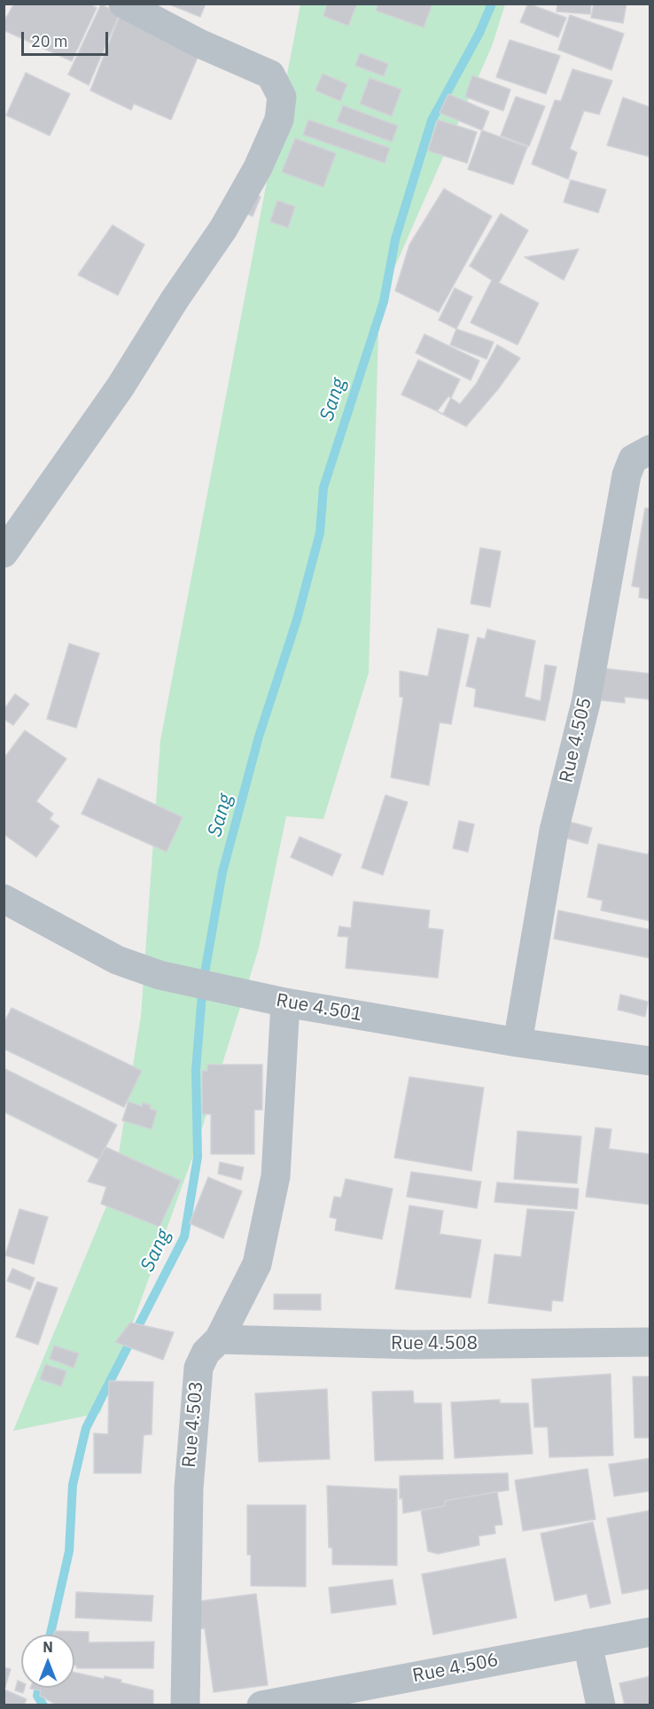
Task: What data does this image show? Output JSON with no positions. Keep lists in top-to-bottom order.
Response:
{
  "streets": {
    "street": [
      "Rue 4.505",
      "Rue 4.501",
      "Rue 4.508",
      "Rue 4.503",
      "Rue 4.506"
    ]
  },
  "crossings": [
    ["Rue 4.505", "Rue 4.501"],
    ["Rue 4.501", "Rue 4.503"],
    ["Rue 4.508", "Rue 4.503"]
  ],
  "water": ["Sang"],
  "scale_bar": "20 m",
  "north": "top"
}
